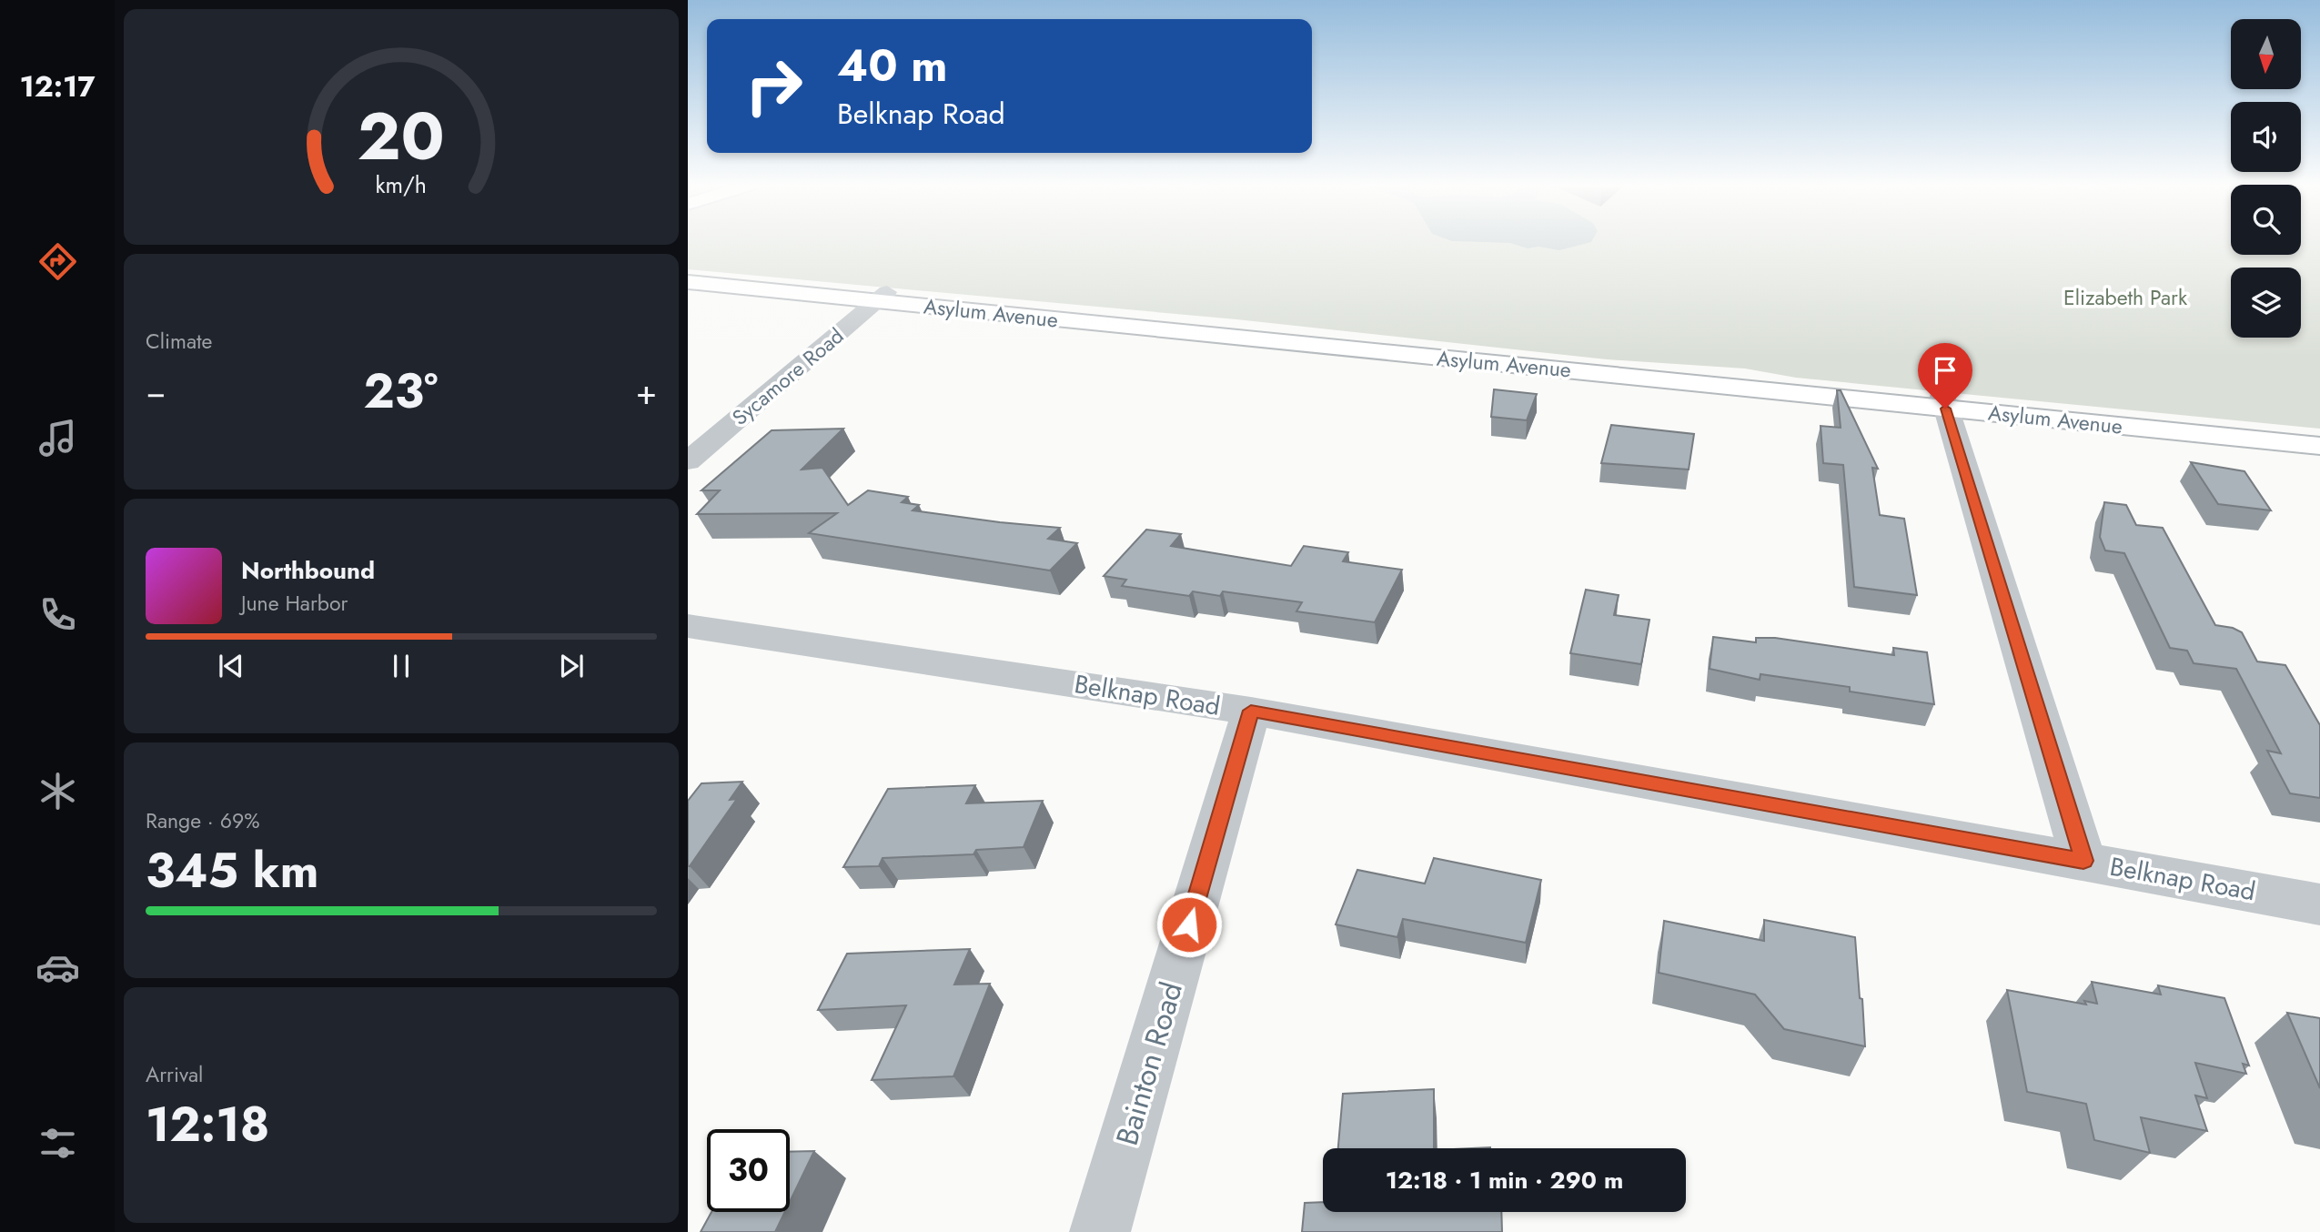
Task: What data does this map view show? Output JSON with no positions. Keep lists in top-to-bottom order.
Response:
{
  "streets": {
    "main road": ["Asylum Avenue"],
    "street": ["Sycamore Road", "Belknap Road", "Bainton Road"]
  },
  "crossings": [
    ["Asylum Avenue", "Sycamore Road"],
    ["Belknap Road", "Bainton Road"]
  ],
  "parks": ["Elizabeth Park"],
  "north": "bottom",
  "page": {
    "tabs": "12:17",
    "turn": ["40 m", "Belknap Road"],
    "tile": [
      "Climate",
      ["Range · 69%", "345 km"],
      ["Arrival", "12:18"]
    ],
    "heat": ["−", "23°", "+"],
    "song": ["Northbound", "June Harbor"],
    "limit": "30",
    "trip": "12:18 · 1 min · 290 m",
    "gauge": ["20", "km/h"]
  }
}
